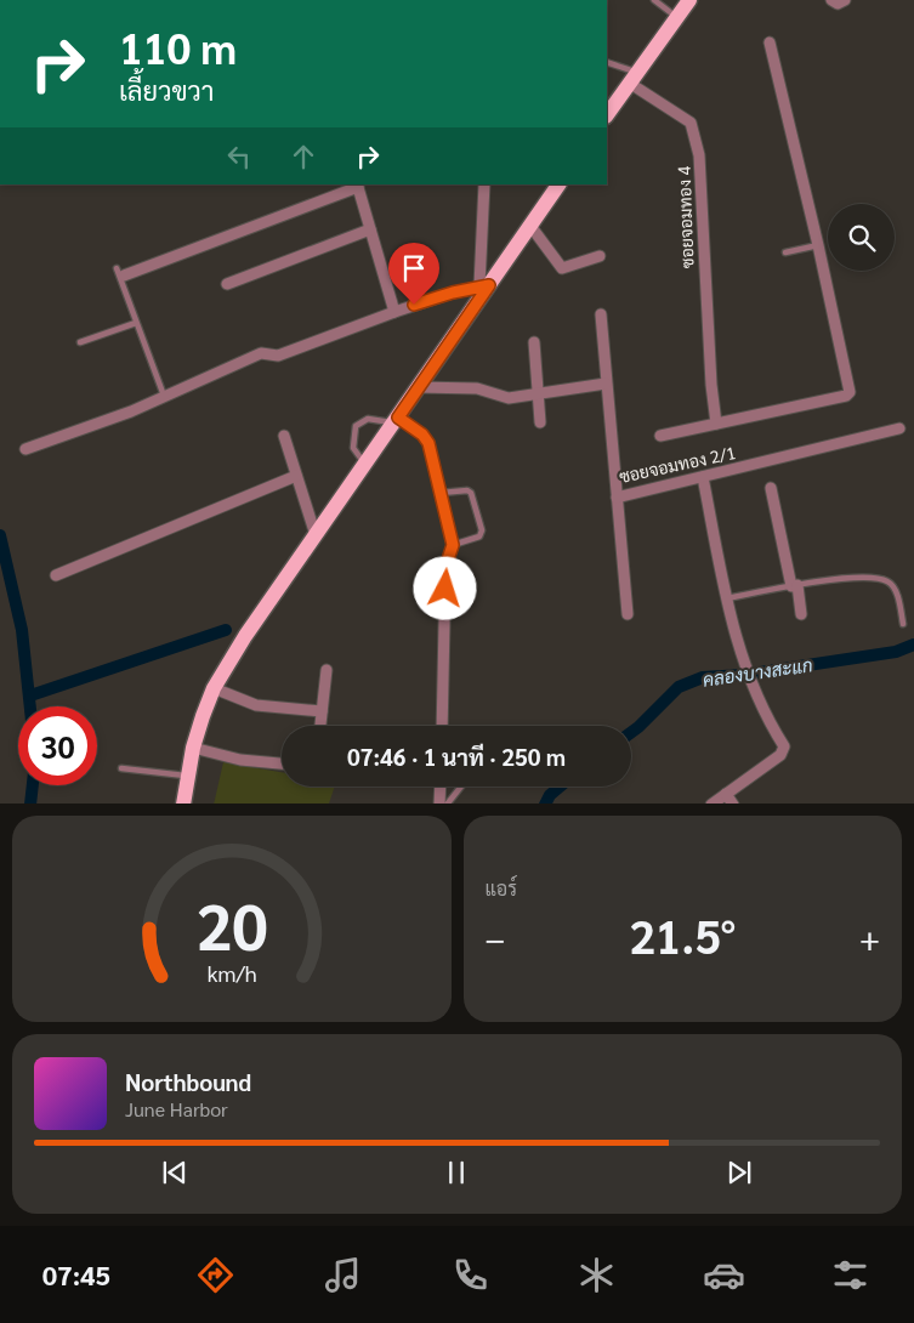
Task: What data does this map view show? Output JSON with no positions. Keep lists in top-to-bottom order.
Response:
{
  "streets": {
    "street": ["ซอยจอมทอง 4", "ซอยจอมทอง 2/1"]
  },
  "water": ["คลองบางสะแก"],
  "page": {
    "turn": ["110 m", "เลี้ยวขวา"],
    "limit": "30",
    "trip": "07:46 · 1 นาที · 250 m",
    "tile": "แอร์",
    "heat": ["−", "21.5°", "+"],
    "song": ["Northbound", "June Harbor"],
    "tabs": "07:45",
    "gauge": ["20", "km/h"]
  }
}
